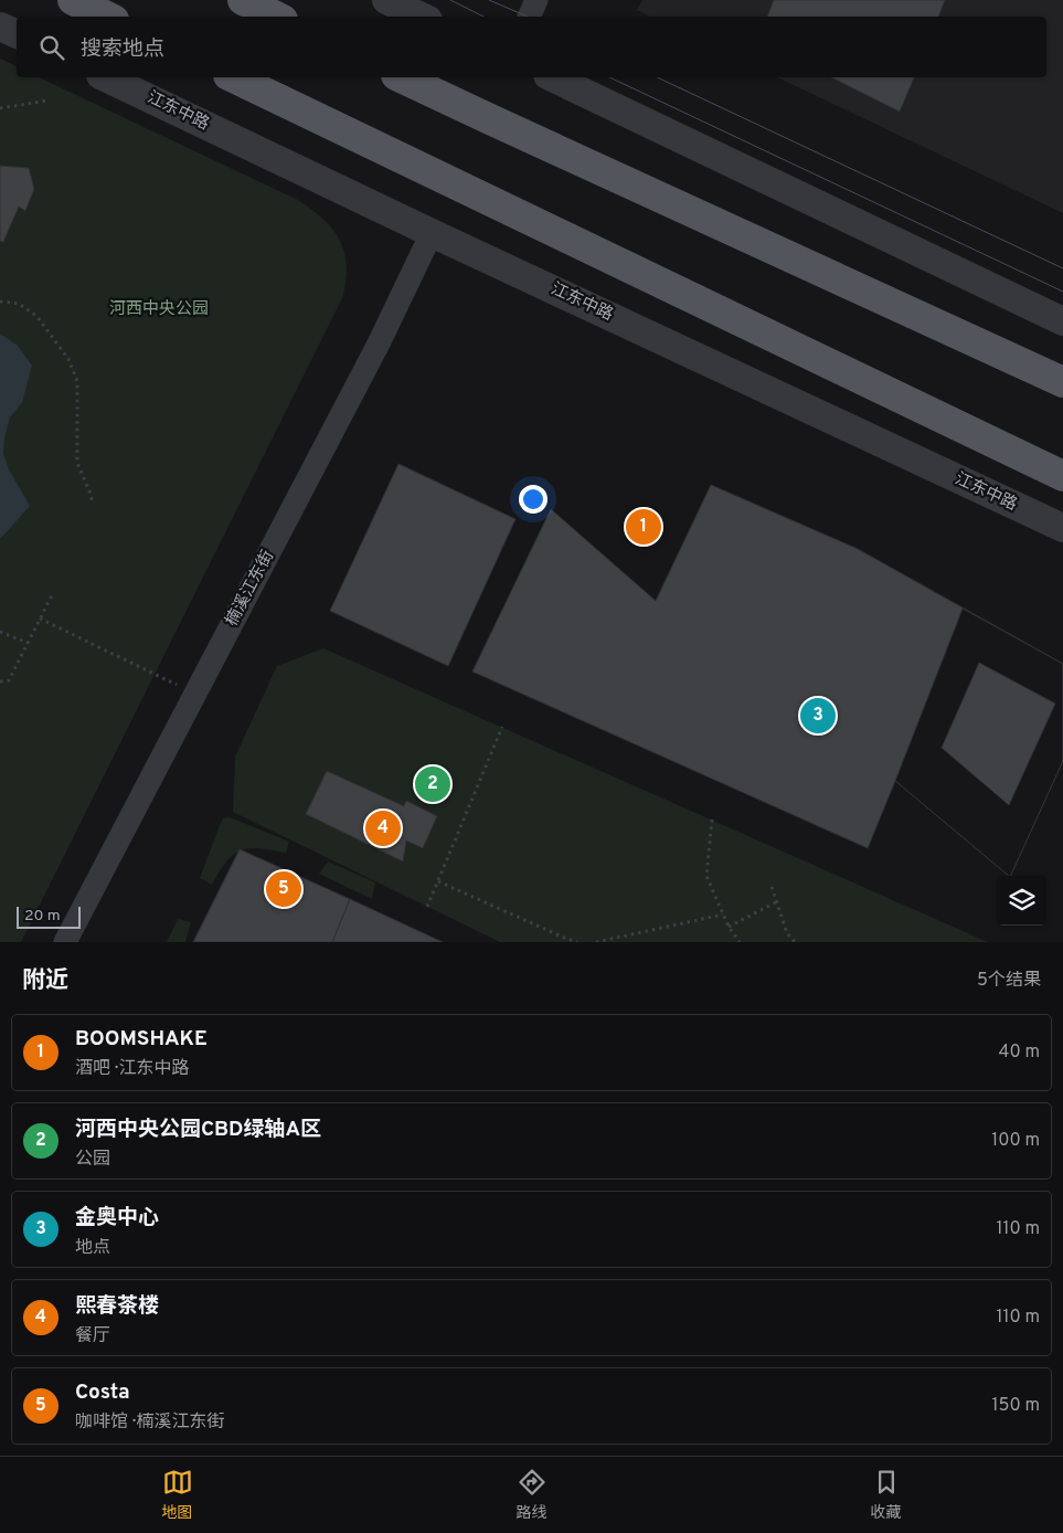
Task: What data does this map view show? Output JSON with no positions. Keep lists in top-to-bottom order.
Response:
{
  "streets": {
    "street": ["江东中路", "楠溪江东街"]
  },
  "crossings": [
    ["江东中路", "楠溪江东街"]
  ],
  "parks": ["河西中央公园"],
  "scale_bar": "20 m",
  "page": {
    "search": "搜索地点",
    "pins": [
      "1",
      "3",
      "2",
      "4",
      "5"
    ],
    "scale": "20 m",
    "heading": ["附近", "5个结果"],
    "list": [
      {
        "mark": "1",
        "name": "BOOMSHAKE",
        "note": "酒吧 · 江东中路",
        "value": "40 m"
      },
      {
        "mark": "2",
        "name": "河西中央公园CBD绿轴A区",
        "note": "公园",
        "value": "100 m"
      },
      {
        "mark": "3",
        "name": "金奥中心",
        "note": "地点",
        "value": "110 m"
      },
      {
        "mark": "4",
        "name": "熙春茶楼",
        "note": "餐厅",
        "value": "110 m"
      },
      {
        "mark": "5",
        "name": "Costa",
        "note": "咖啡馆 · 楠溪江东街",
        "value": "150 m"
      }
    ],
    "nav": ["地图", "路线", "收藏"]
  }
}
